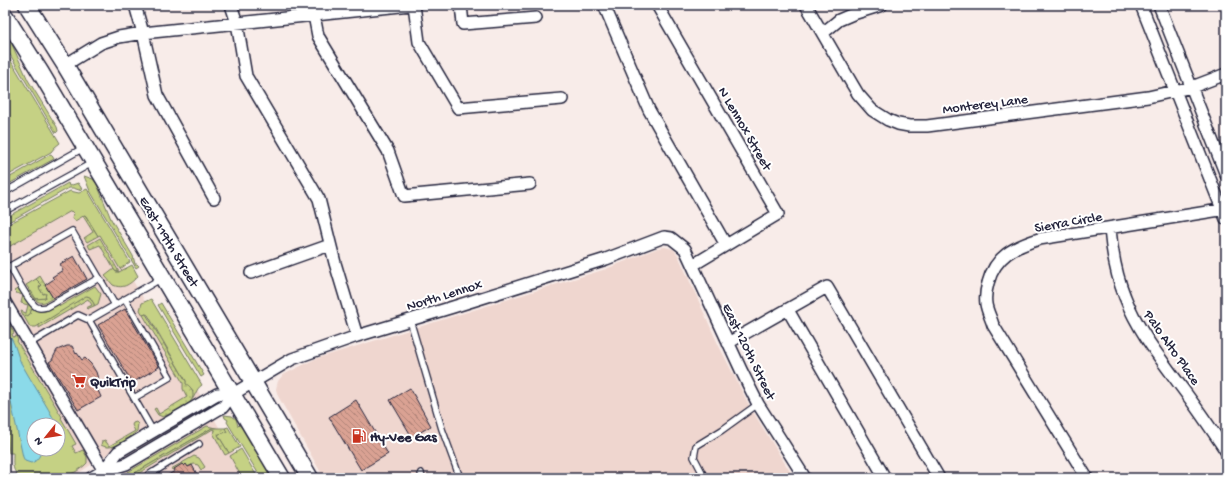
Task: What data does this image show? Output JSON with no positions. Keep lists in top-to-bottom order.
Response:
{
  "streets": {
    "main road": ["East 119th Street"],
    "street": [
      "Monterey Lane",
      "N Lennox Street",
      "Sierra Circle",
      "North Lennox",
      "Palo Alto Place",
      "East 120th Street"
    ]
  },
  "crossings": [
    ["N Lennox Street", "East 120th Street"],
    ["Sierra Circle", "Palo Alto Place"],
    ["East 119th Street", "North Lennox"],
    ["North Lennox", "East 120th Street"]
  ],
  "places": {
    "supermarket": ["QuikTrip"],
    "fuel station": ["Hy-Vee Gas"]
  },
  "north": "bottom left"
}
